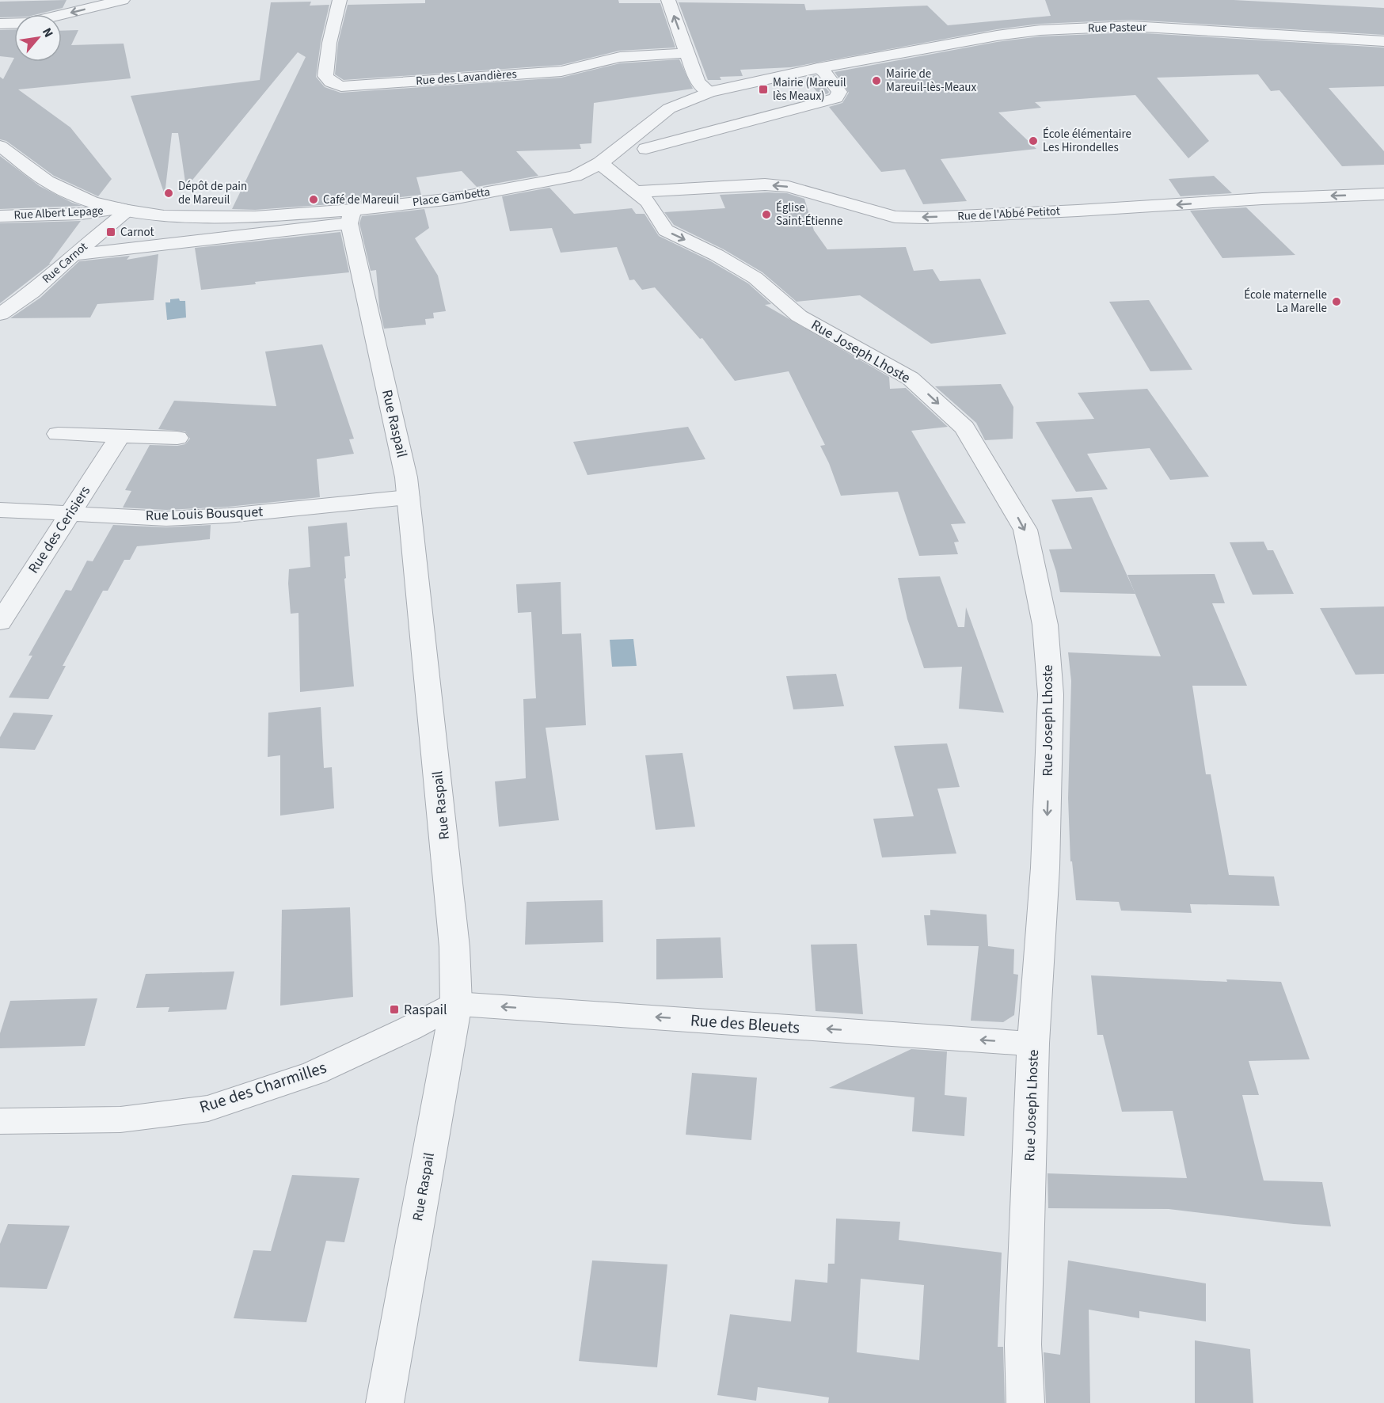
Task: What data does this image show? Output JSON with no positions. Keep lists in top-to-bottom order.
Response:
{
  "streets": {
    "street": [
      "Rue Pasteur",
      "Rue des Lavandières",
      "Place Gambetta",
      "Rue Albert Lepage",
      "Rue de l'Abbé Petitot",
      "Rue Carnot",
      "Rue Joseph Lhoste",
      "Rue Raspail",
      "Rue Louis Bousquet",
      "Rue des Cerisiers",
      "Rue des Bleuets",
      "Rue des Charmilles"
    ]
  },
  "crossings": [
    ["Rue Pasteur", "Place Gambetta"],
    ["Place Gambetta", "Rue Albert Lepage"],
    ["Place Gambetta", "Rue Carnot"],
    ["Place Gambetta", "Rue Joseph Lhoste"],
    ["Place Gambetta", "Rue Raspail"],
    ["Rue Albert Lepage", "Rue Carnot"],
    ["Rue de l'Abbé Petitot", "Rue Joseph Lhoste"],
    ["Rue Joseph Lhoste", "Rue des Bleuets"],
    ["Rue Raspail", "Rue Louis Bousquet"],
    ["Rue Raspail", "Rue des Bleuets"],
    ["Rue Raspail", "Rue des Charmilles"],
    ["Rue Louis Bousquet", "Rue des Cerisiers"],
    ["Rue des Bleuets", "Rue des Charmilles"]
  ],
  "one_way": ["Rue de l'Abbé Petitot", "Rue Joseph Lhoste", "Rue des Bleuets"],
  "places": {
    "other": [
      "Mairie de Mareuil-lès-Meaux",
      "École élémentaire Les Hirondelles",
      "Dépôt de pain de Mareuil",
      "Café de Mareuil",
      "Église Saint-Étienne",
      "École maternelle La Marelle"
    ],
    "transit": ["Mairie (Mareuil lès Meaux)", "Carnot", "Raspail"]
  },
  "north": "top right"
}
